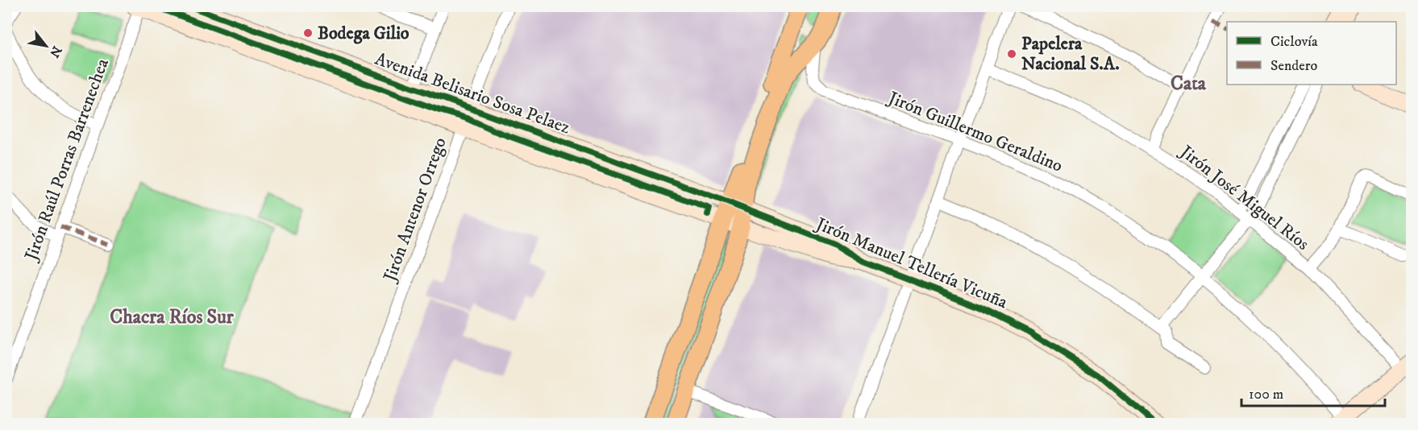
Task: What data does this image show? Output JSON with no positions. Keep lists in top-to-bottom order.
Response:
{
  "streets": {
    "street": [
      "Avenida Belisario Sosa Pelaez",
      "Jirón Guillermo Geraldino",
      "Jirón Raúl Porras Barrenechea",
      "Jirón José Miguel Ríos",
      "Jirón Antenor Orrego",
      "Jirón Manuel Tellería Vicuña"
    ]
  },
  "crossings": [
    ["Avenida Belisario Sosa Pelaez", "Jirón Raúl Porras Barrenechea"],
    ["Avenida Belisario Sosa Pelaez", "Jirón Antenor Orrego"],
    ["Avenida Belisario Sosa Pelaez", "Jirón Manuel Tellería Vicuña"]
  ],
  "districts": ["Cata", "Chacra Ríos Sur"],
  "places": ["Bodega Gilio", "Papelera Nacional S.A."],
  "legend": ["Ciclovía", "Sendero"],
  "scale_bar": "100 m",
  "north": "bottom right"
}
